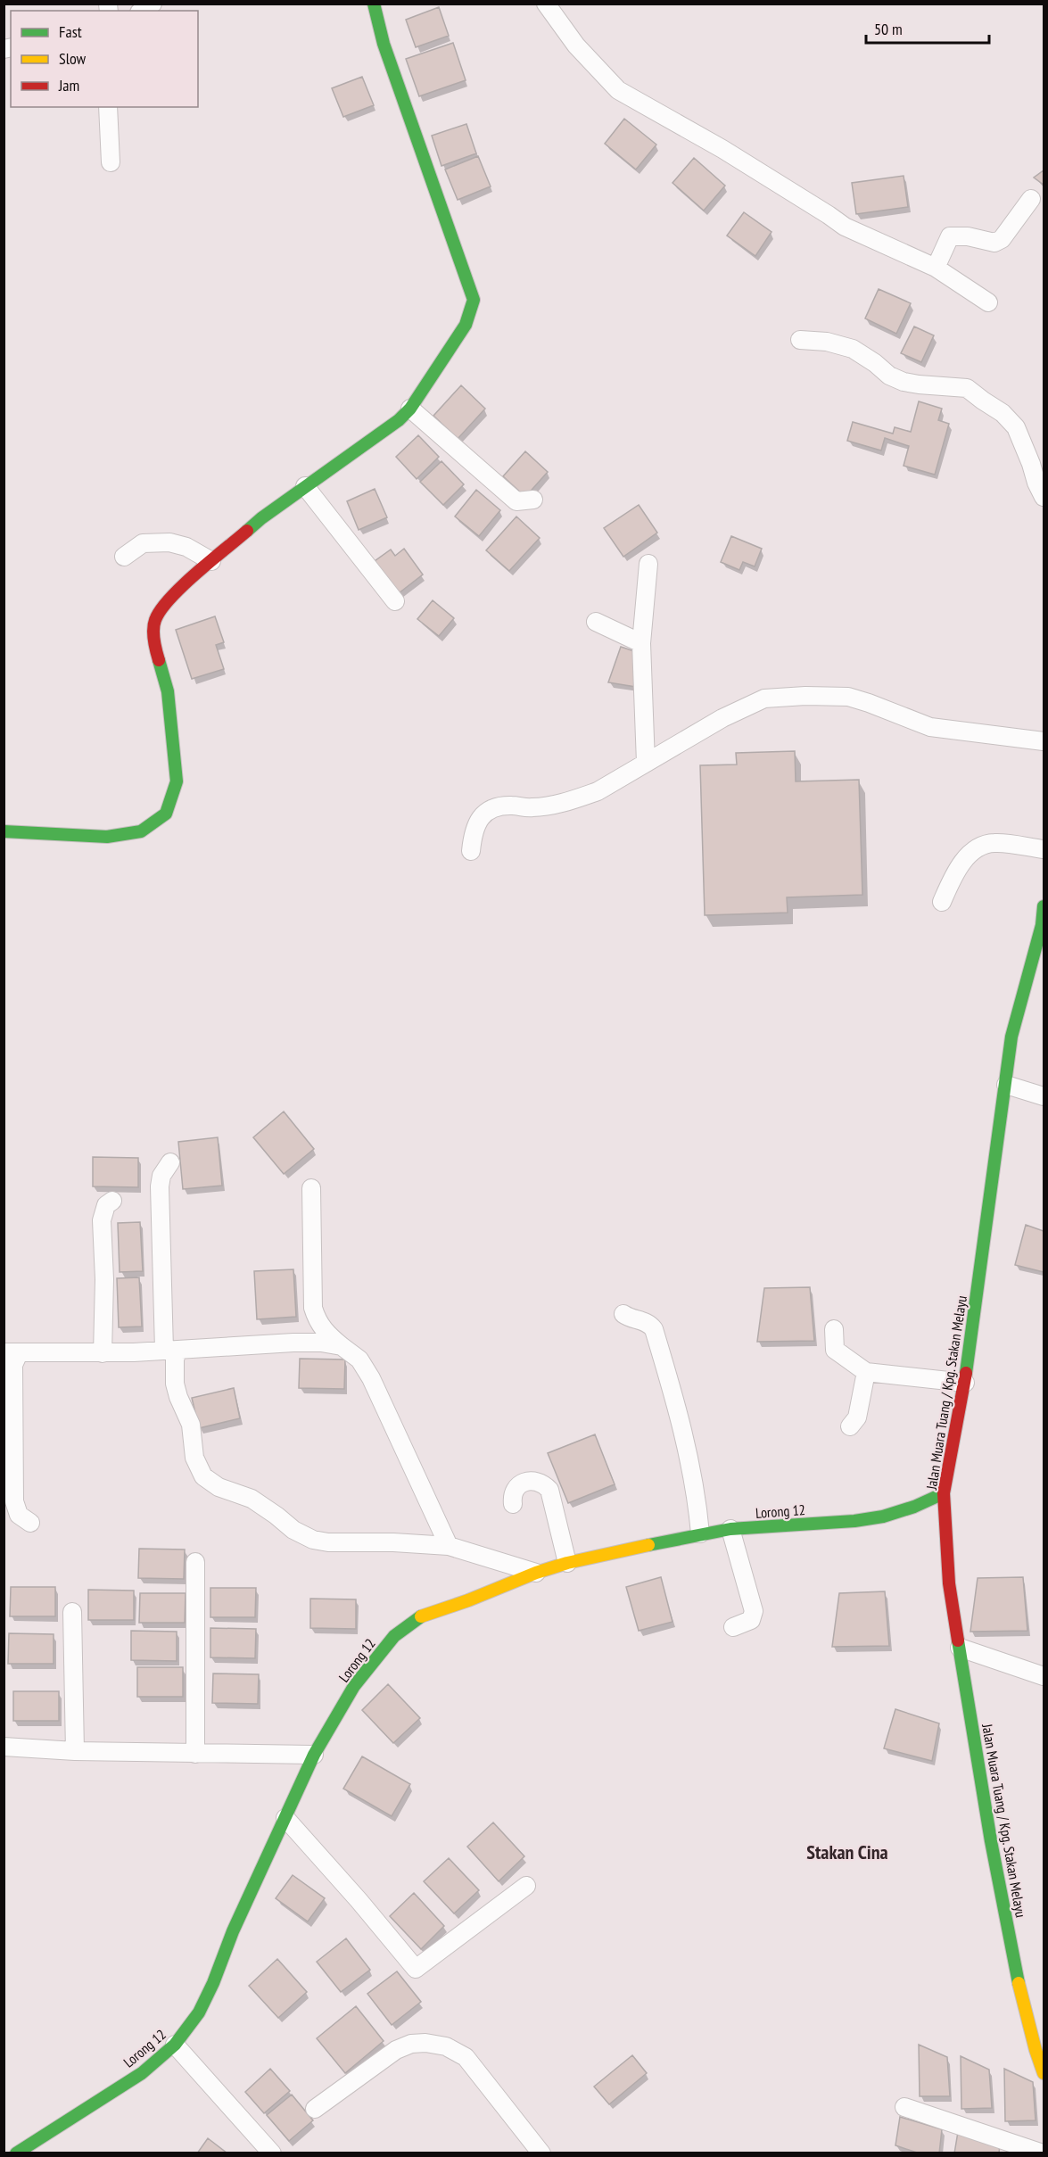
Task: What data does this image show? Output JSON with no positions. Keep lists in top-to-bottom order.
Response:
{
  "streets": {
    "street": ["Jalan Muara Tuang / Kpg. Stakan Melayu", "Lorong 12"]
  },
  "crossings": [
    ["Jalan Muara Tuang / Kpg. Stakan Melayu", "Lorong 12"]
  ],
  "districts": ["Stakan Cina"],
  "legend": ["Fast", "Slow", "Jam"],
  "scale_bar": "50 m"
}
